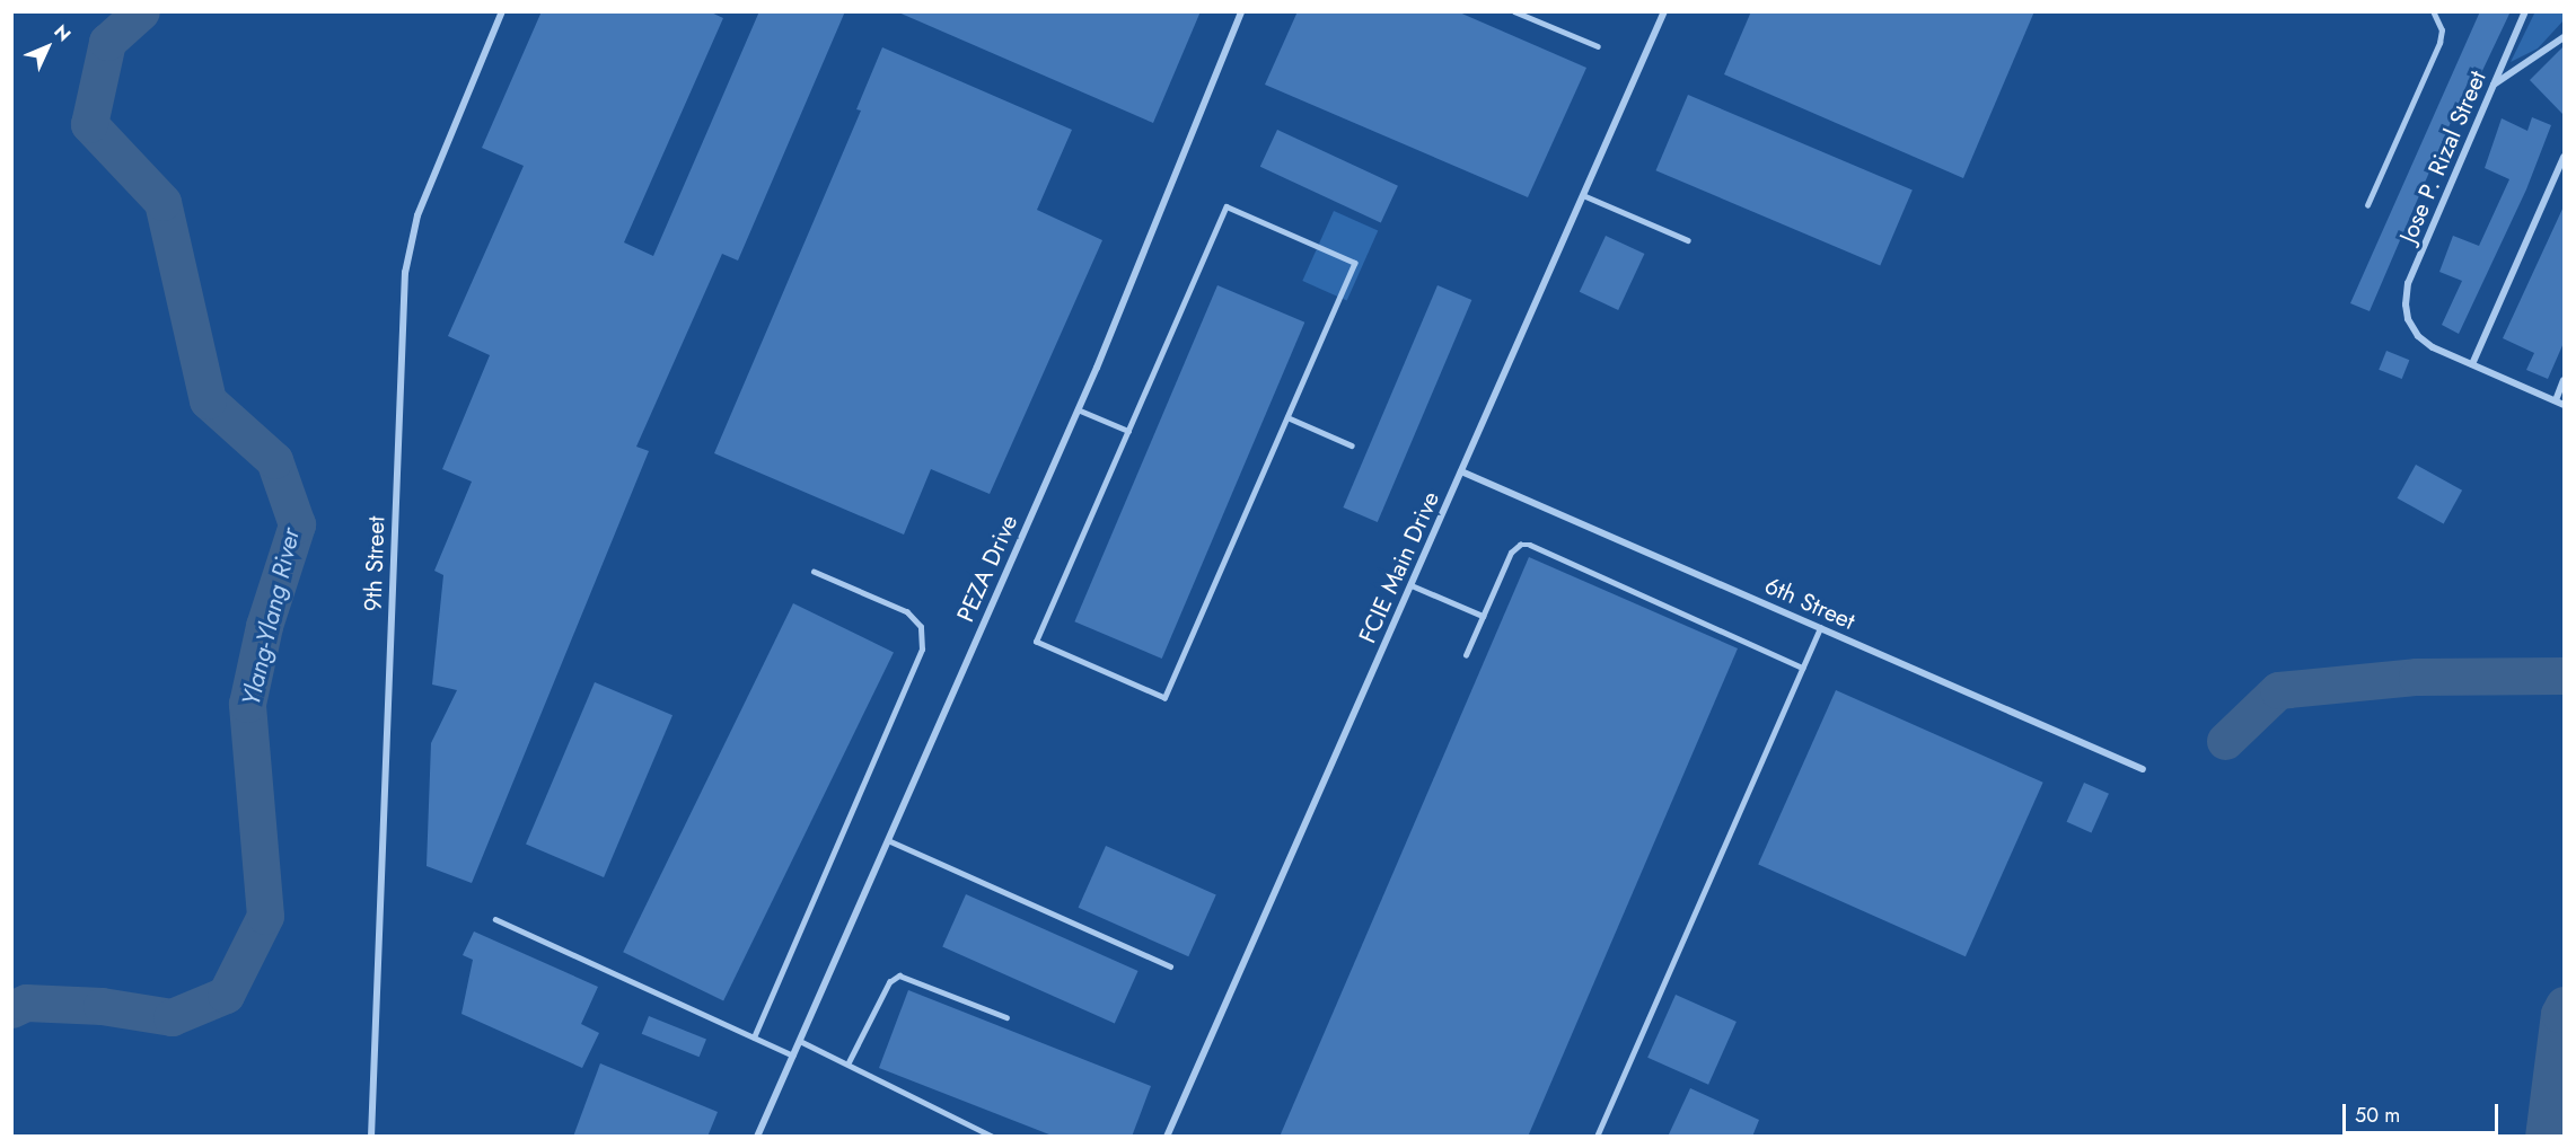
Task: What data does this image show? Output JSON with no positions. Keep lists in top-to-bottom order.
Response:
{
  "streets": {
    "street": [
      "Jose P. Rizal Street",
      "9th Street",
      "FCIE Main Drive",
      "PEZA Drive",
      "6th Street"
    ]
  },
  "crossings": [
    ["FCIE Main Drive", "6th Street"]
  ],
  "water": ["Ylang-Ylang River"],
  "scale_bar": "50 m",
  "north": "top right"
}
